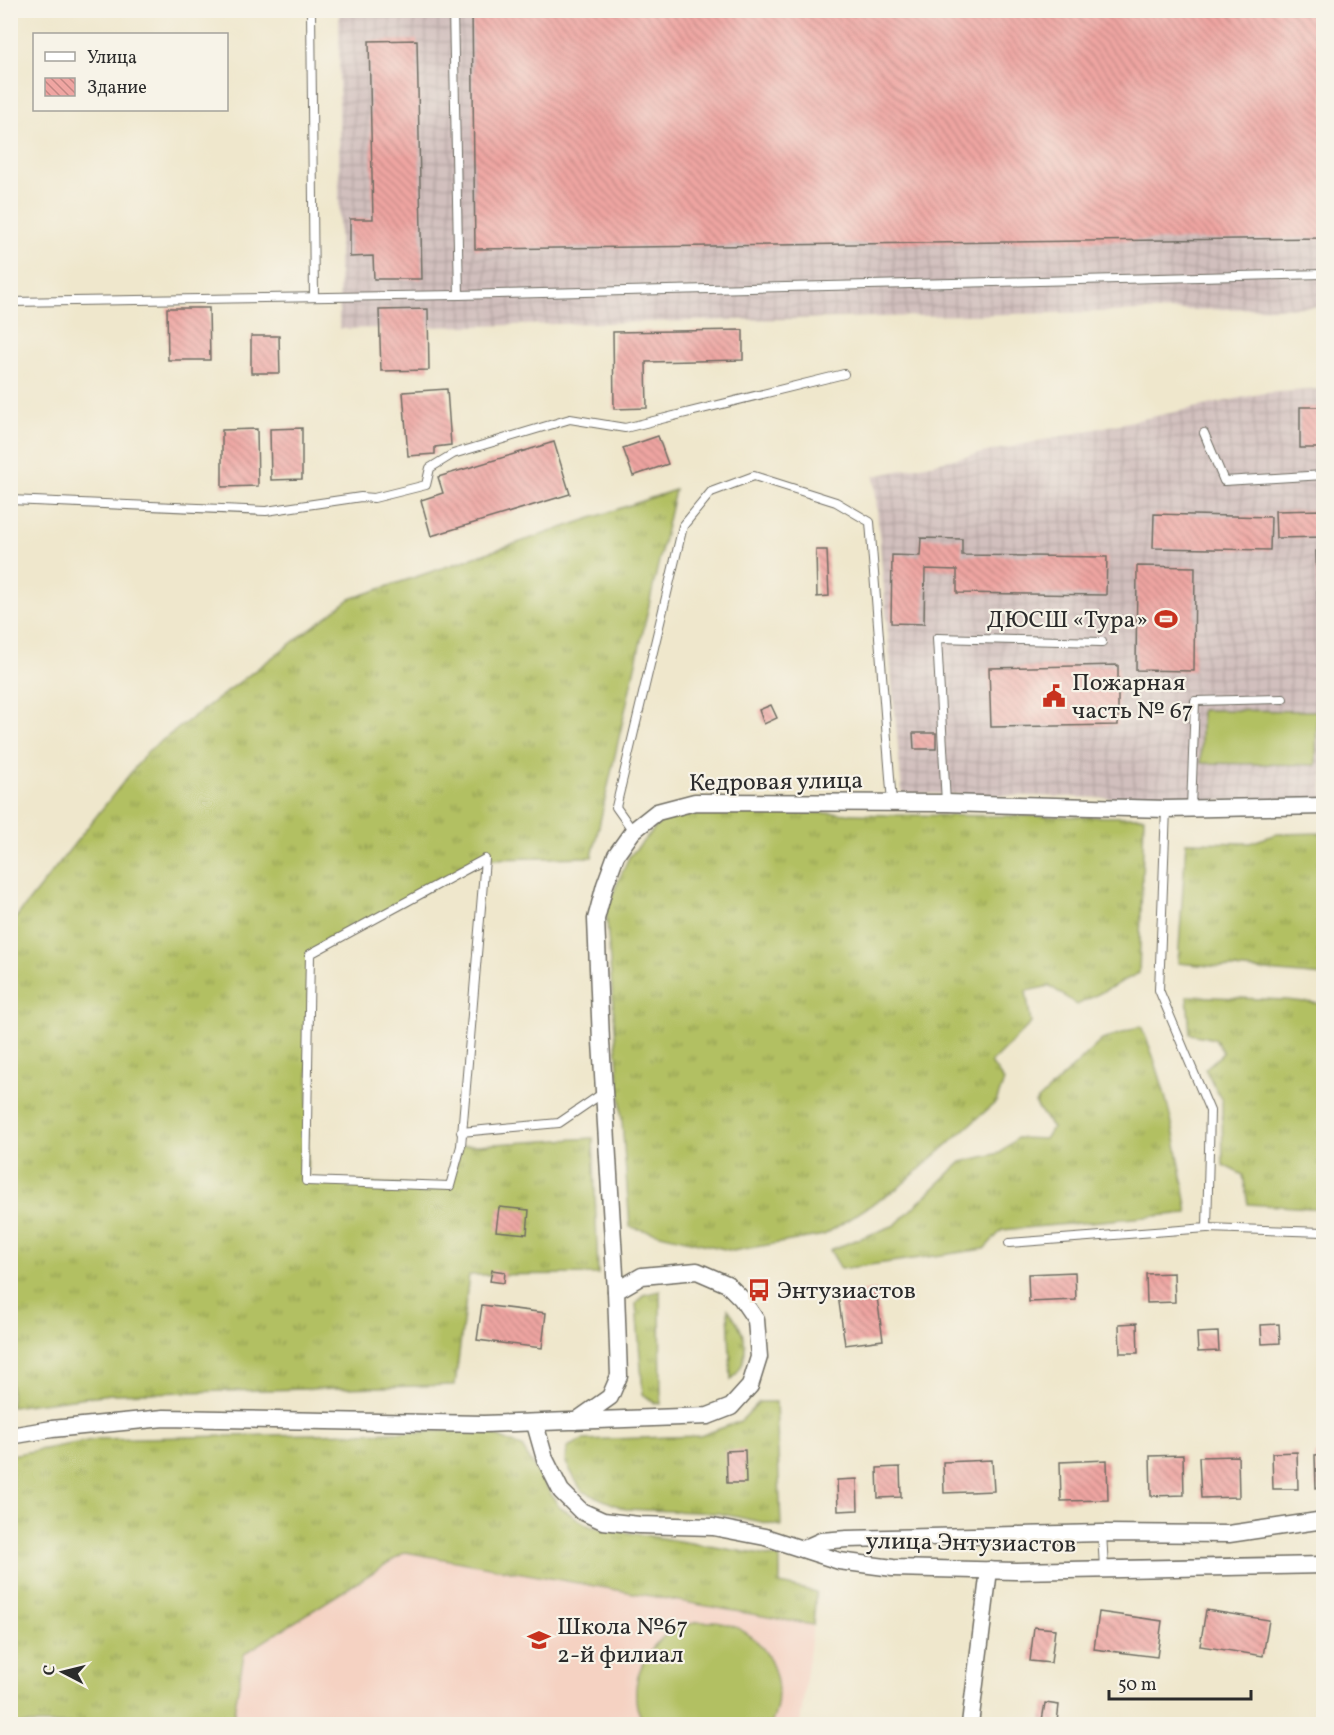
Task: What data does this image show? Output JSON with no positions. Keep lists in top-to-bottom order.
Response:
{
  "streets": {
    "street": ["Кедровая улица", "улица Энтузиастов"]
  },
  "places": {
    "sports": ["ДЮСШ «Тура»"],
    "public building": ["Пожарная часть № 67"],
    "bus stop": ["Энтузиастов"],
    "school or university": ["Школа №67 2-й филиал"]
  },
  "legend": ["Улица", "Здание"],
  "scale_bar": "50 m",
  "north": "left"
}
